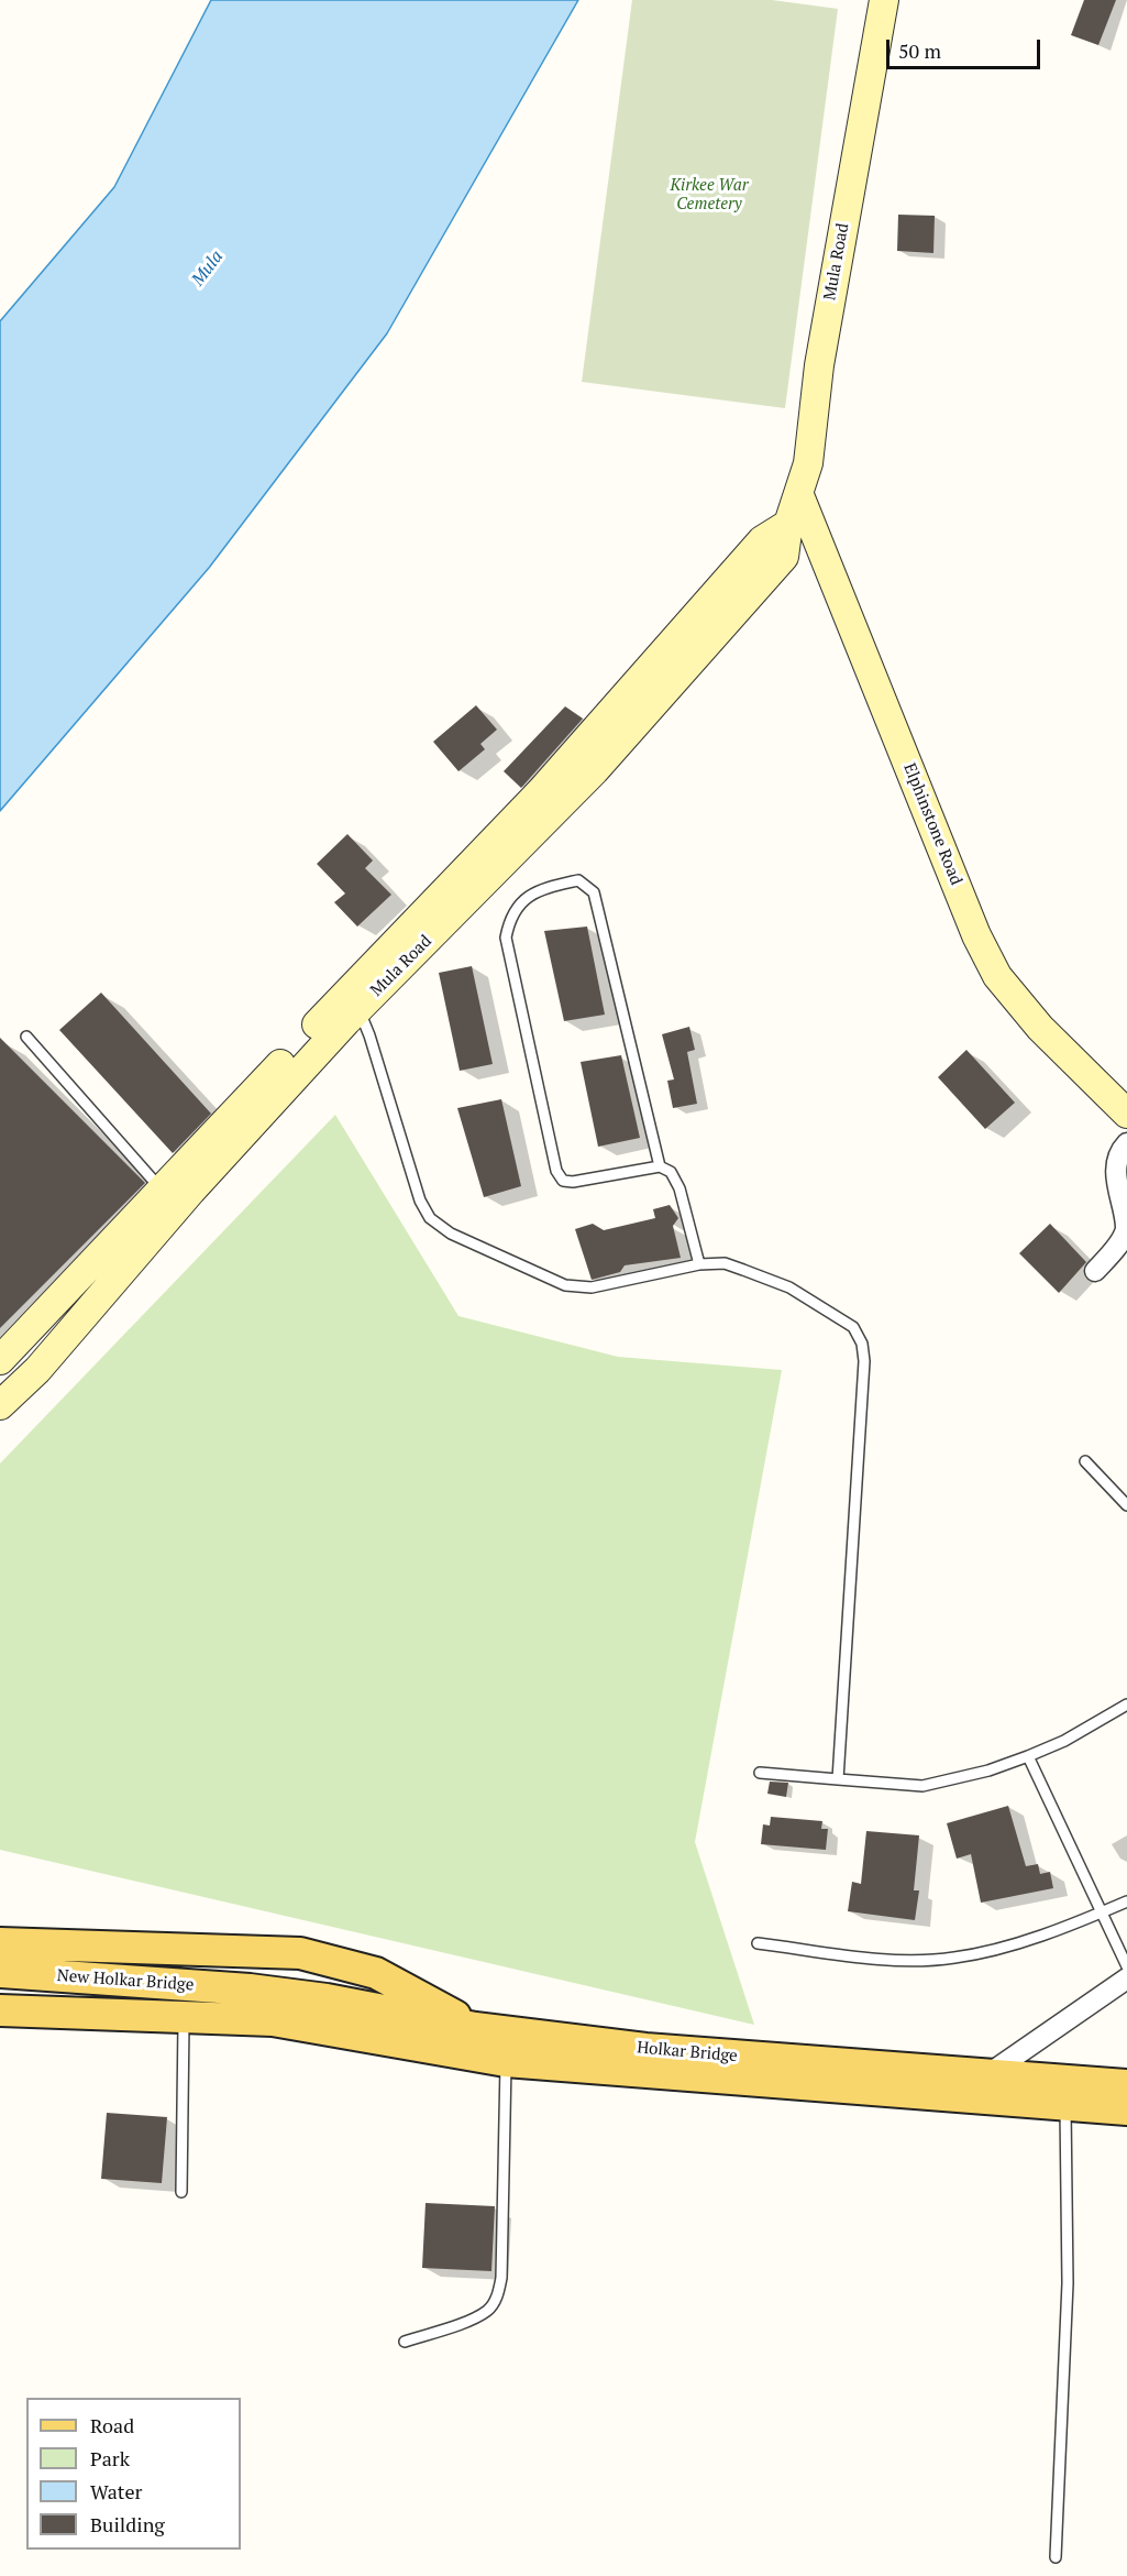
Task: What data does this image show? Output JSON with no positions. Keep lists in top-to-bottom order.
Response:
{
  "streets": {
    "main road": [
      "Mula Road",
      "Elphinstone Road",
      "New Holkar Bridge",
      "Holkar Bridge"
    ]
  },
  "crossings": [
    ["Mula Road", "Elphinstone Road"],
    ["New Holkar Bridge", "Holkar Bridge"]
  ],
  "water": ["Mula"],
  "parks": ["Kirkee War Cemetery"],
  "legend": [
    "Road",
    "Park",
    "Water",
    "Building"
  ],
  "scale_bar": "50 m"
}
